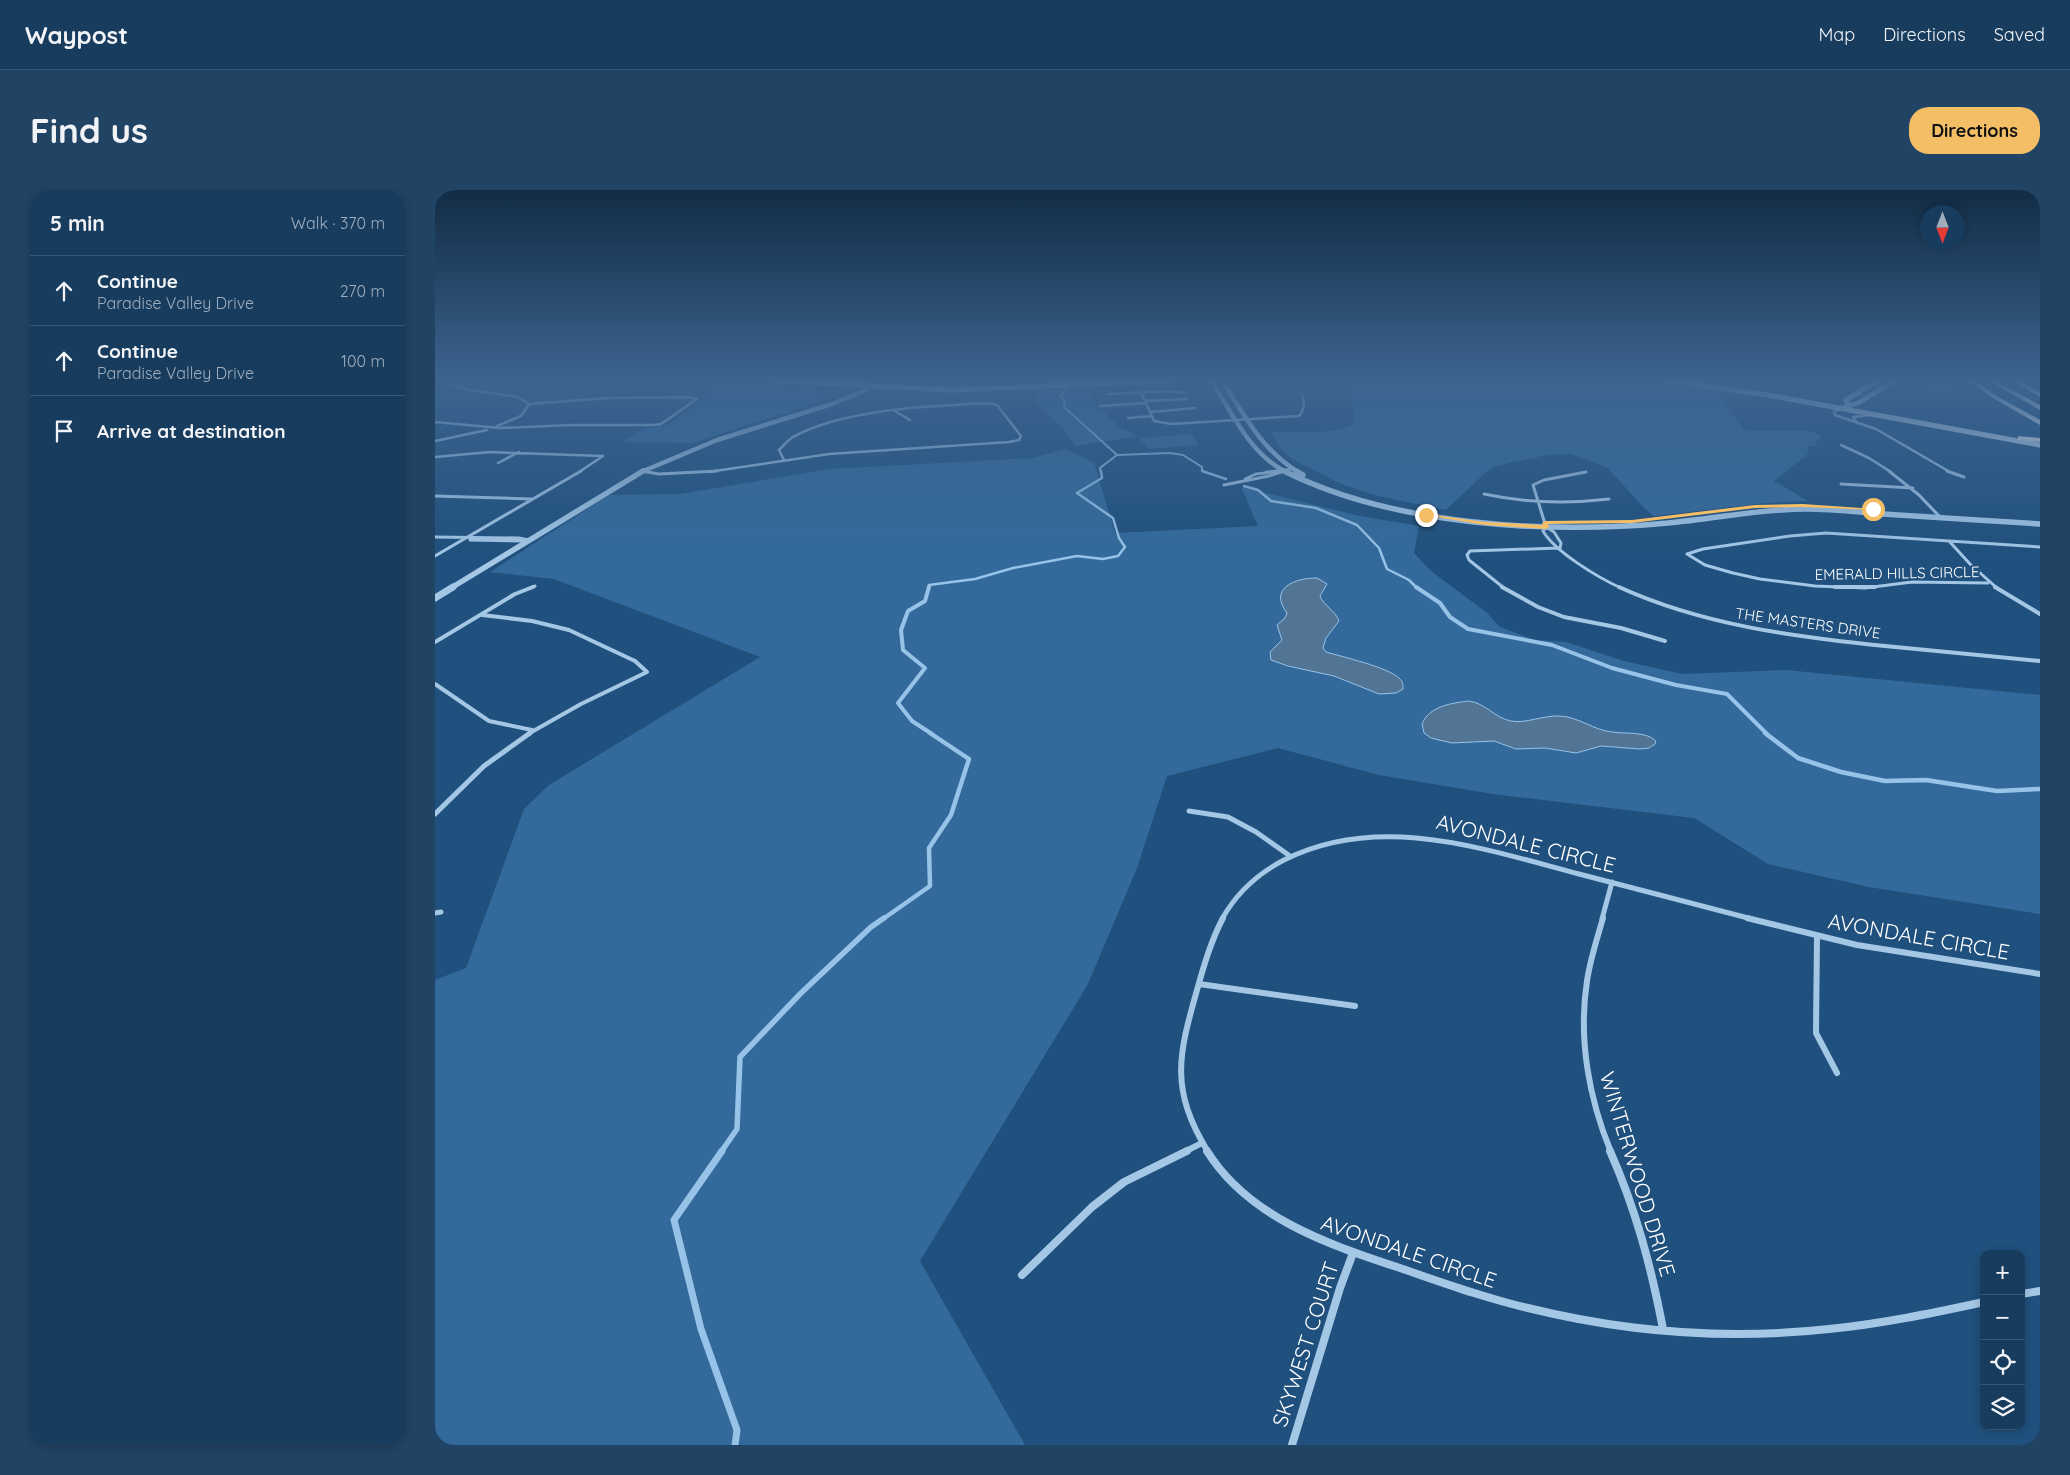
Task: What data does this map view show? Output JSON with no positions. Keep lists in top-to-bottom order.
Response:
{
  "streets": {
    "street": [
      "EMERALD HILLS CIRCLE",
      "THE MASTERS DRIVE",
      "AVONDALE CIRCLE",
      "WINTERWOOD DRIVE",
      "SKYWEST COURT"
    ]
  },
  "crossings": [
    ["AVONDALE CIRCLE", "WINTERWOOD DRIVE"],
    ["AVONDALE CIRCLE", "SKYWEST COURT"]
  ],
  "north": "bottom",
  "page": {
    "header": "Waypost",
    "nav": ["Map", "Directions", "Saved"],
    "buttons": "Directions",
    "title": "Find us",
    "heading": ["5 min", "Walk · 370 m"],
    "list": [
      ["Continue", "Paradise Valley Drive", "270 m"],
      ["Continue", "Paradise Valley Drive", "100 m"],
      "Arrive at destination"
    ],
    "map_buttons": ["+", "−"]
  }
}
